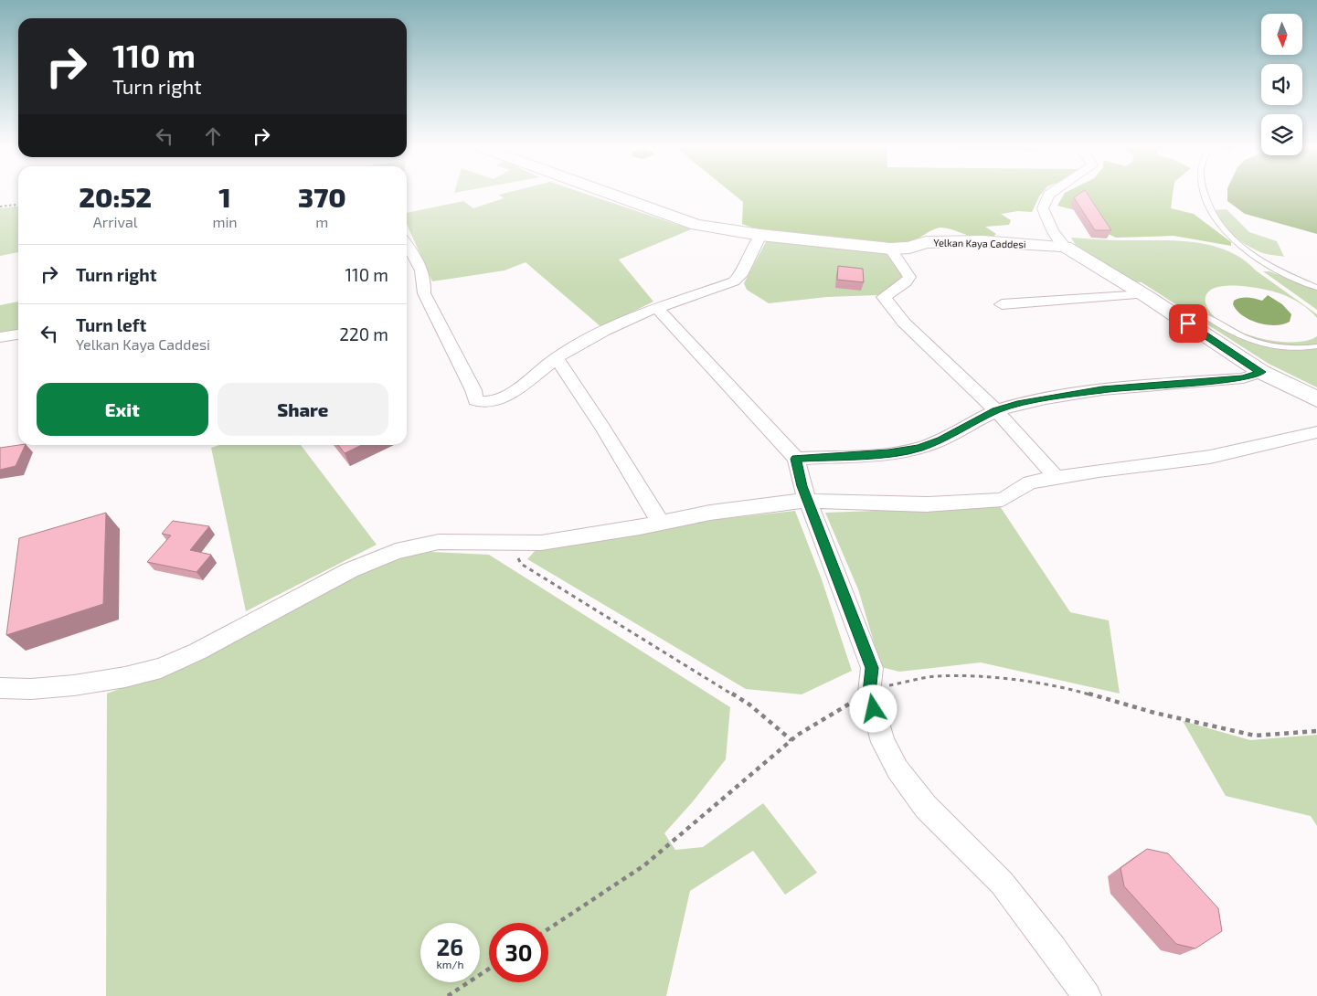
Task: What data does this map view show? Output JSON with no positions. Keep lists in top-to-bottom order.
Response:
{
  "streets": {
    "street": ["Yelkan Kaya Caddesi"]
  },
  "north": "bottom",
  "page": {
    "turn": ["110 m", "Turn right"],
    "eta": [
      "20:52",
      "Arrival",
      "1",
      "min",
      "370",
      "m"
    ],
    "list": [
      {
        "name": "Turn right",
        "value": "110 m"
      },
      {
        "name": "Turn left",
        "note": "Yelkan Kaya Caddesi",
        "value": "220 m"
      }
    ],
    "buttons": ["Exit", "Share"],
    "speed": "26 km/h",
    "limit": "30"
  }
}
